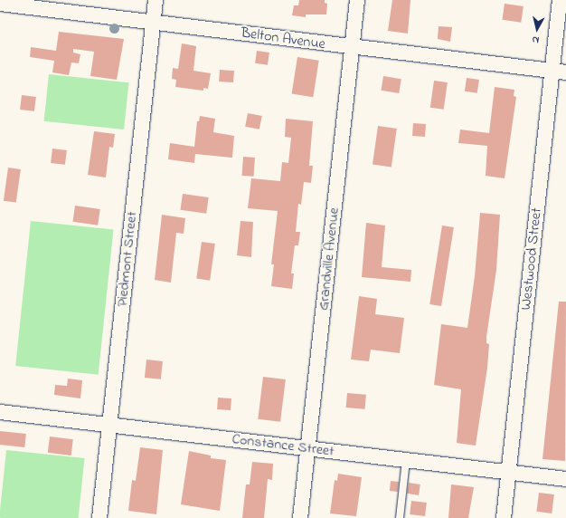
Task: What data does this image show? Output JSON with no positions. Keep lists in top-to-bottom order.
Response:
{
  "streets": {
    "street": [
      "Belton Avenue",
      "Piedmont Street",
      "Grandville Avenue",
      "Westwood Street",
      "Constance Street"
    ]
  },
  "crossings": [
    ["Belton Avenue", "Piedmont Street"],
    ["Belton Avenue", "Grandville Avenue"],
    ["Belton Avenue", "Westwood Street"],
    ["Piedmont Street", "Constance Street"],
    ["Grandville Avenue", "Constance Street"],
    ["Westwood Street", "Constance Street"]
  ],
  "north": "bottom"
}
